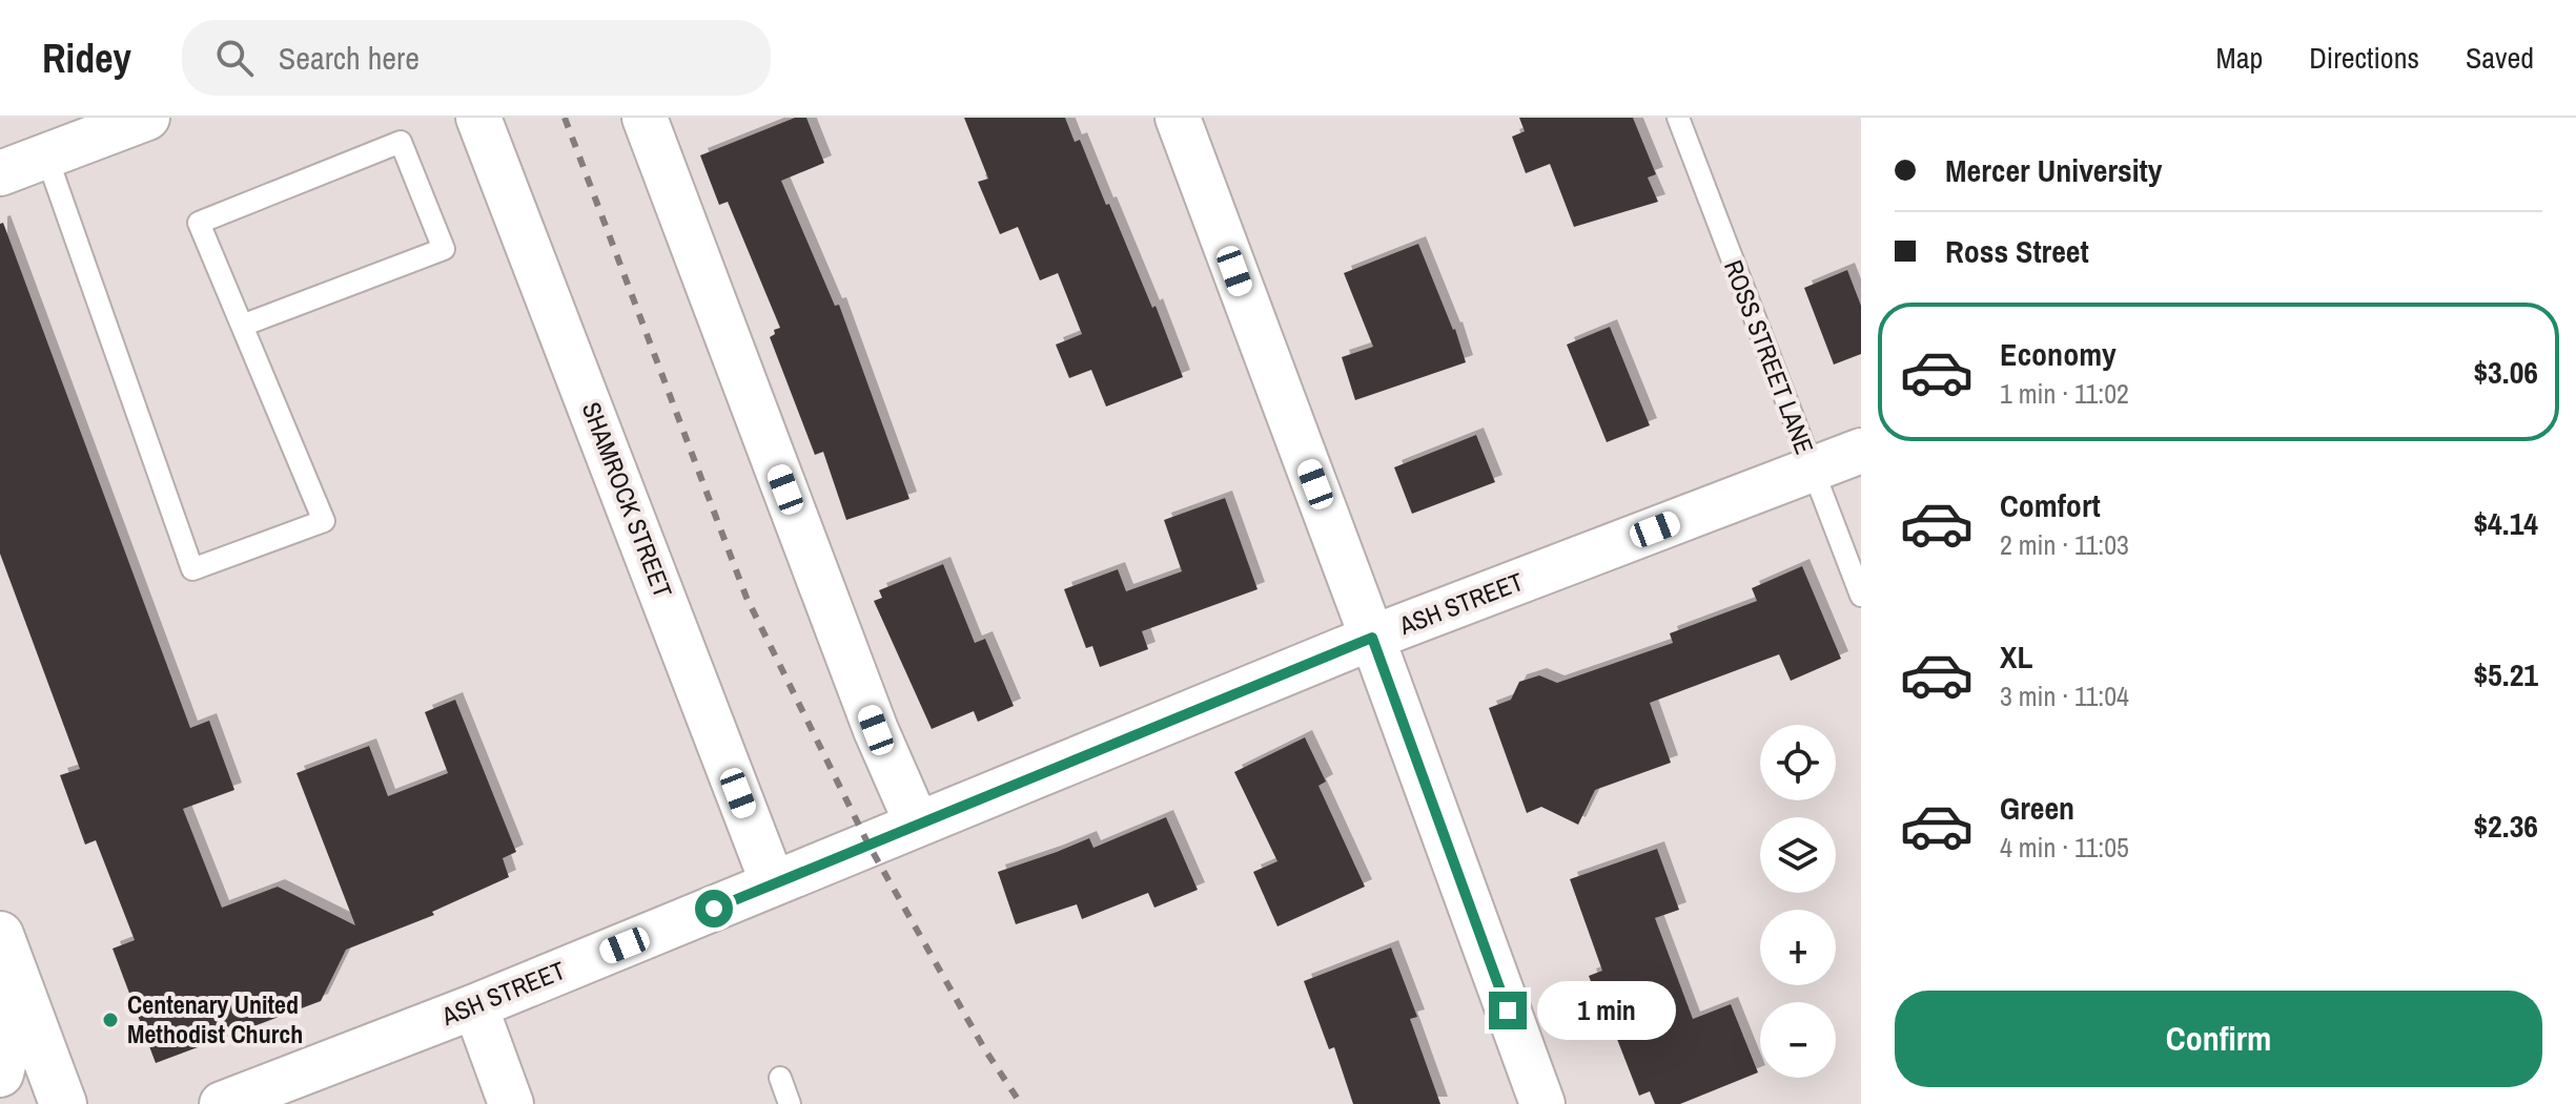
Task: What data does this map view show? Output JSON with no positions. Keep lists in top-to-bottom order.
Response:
{
  "streets": {
    "street": ["SHAMROCK STREET", "ASH STREET"],
    "lane": ["ROSS STREET LANE"]
  },
  "crossings": [
    ["ROSS STREET LANE", "ASH STREET"],
    ["SHAMROCK STREET", "ASH STREET"]
  ],
  "places": ["Centenary United Methodist Church"],
  "page": {
    "header": "Ridey",
    "search": "Search here",
    "nav": ["Map", "Directions", "Saved"],
    "banner": ["Mercer University", "Ross Street"],
    "list": [
      {
        "name": "Economy",
        "note": "1 min · 11:02",
        "value": "$3.06"
      },
      {
        "name": "Comfort",
        "note": "2 min · 11:03",
        "value": "$4.14"
      },
      {
        "name": "XL",
        "note": "3 min · 11:04",
        "value": "$5.21"
      },
      {
        "name": "Green",
        "note": "4 min · 11:05",
        "value": "$2.36"
      }
    ],
    "map_buttons": ["+", "−"],
    "buttons": "Confirm",
    "bubble": "1 min"
  }
}
